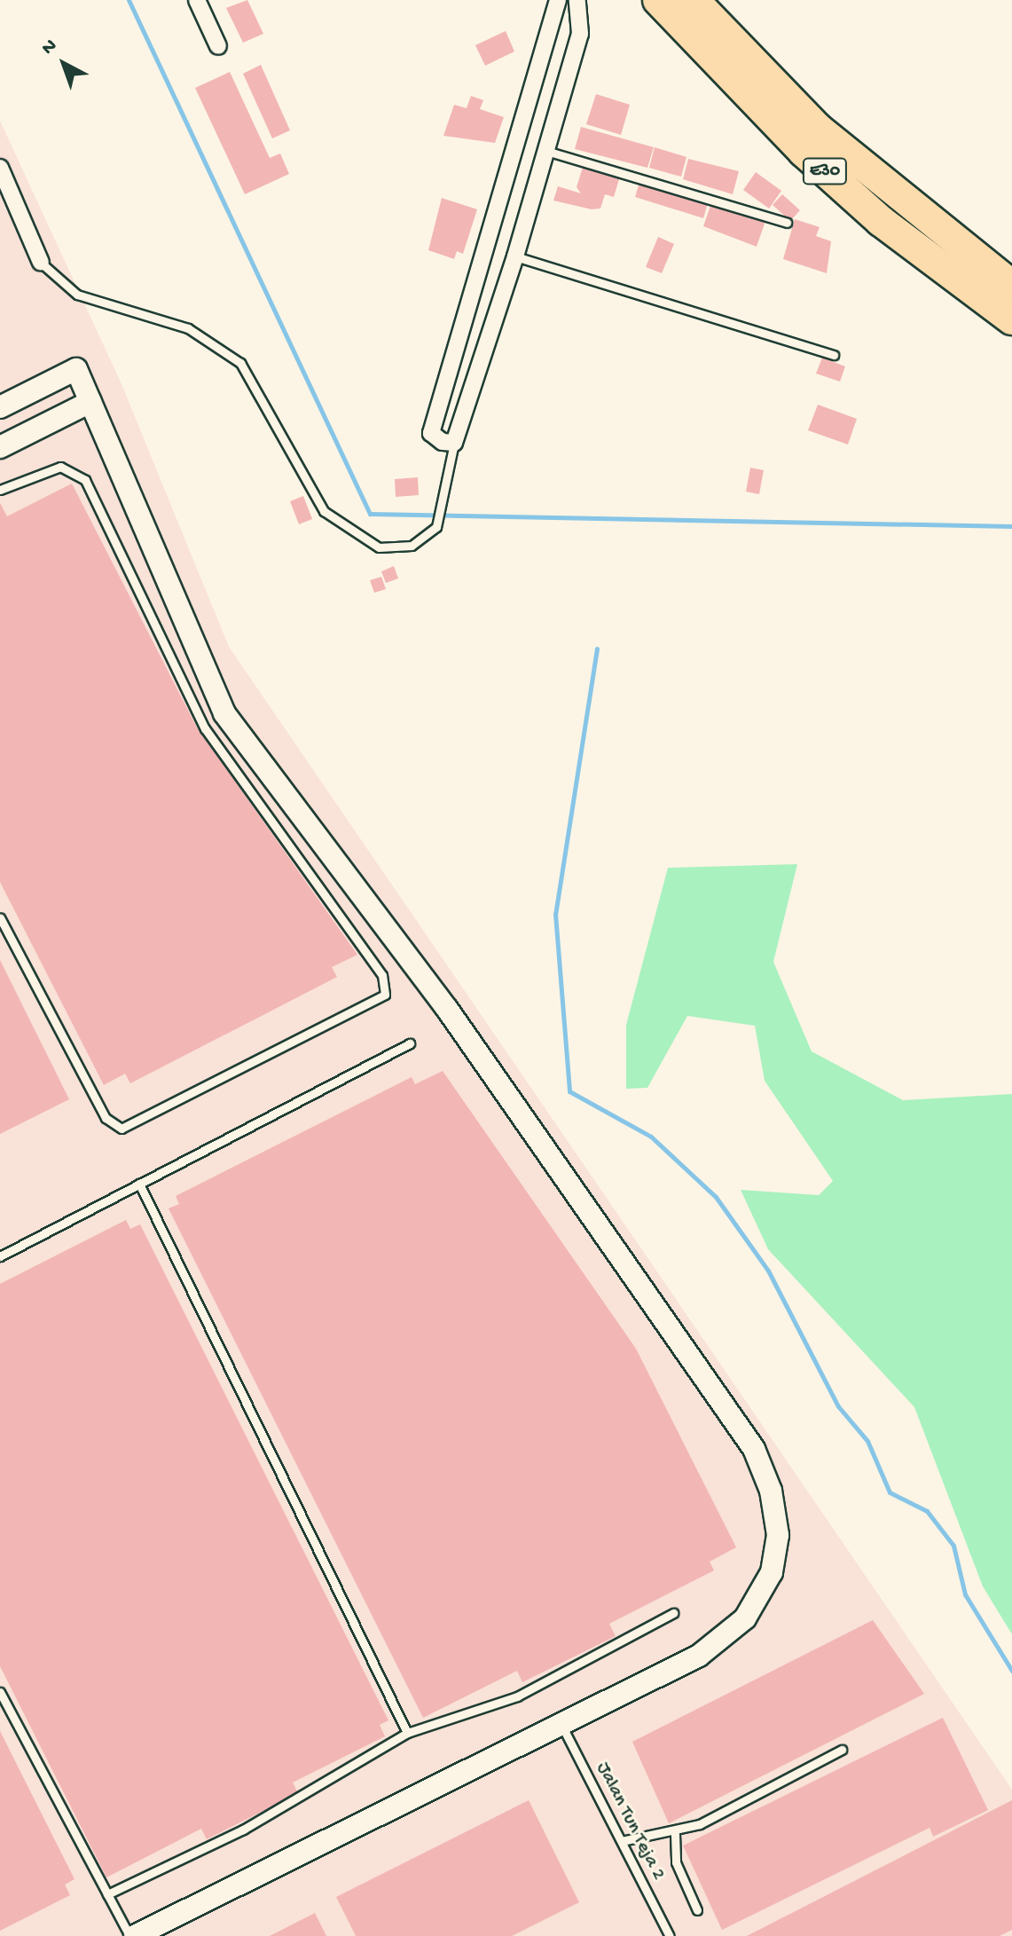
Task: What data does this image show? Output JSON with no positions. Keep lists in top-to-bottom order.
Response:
{
  "streets": {
    "highway": ["E30"],
    "lane": ["Jalan Tun Teja 2"]
  },
  "north": "top left"
}
